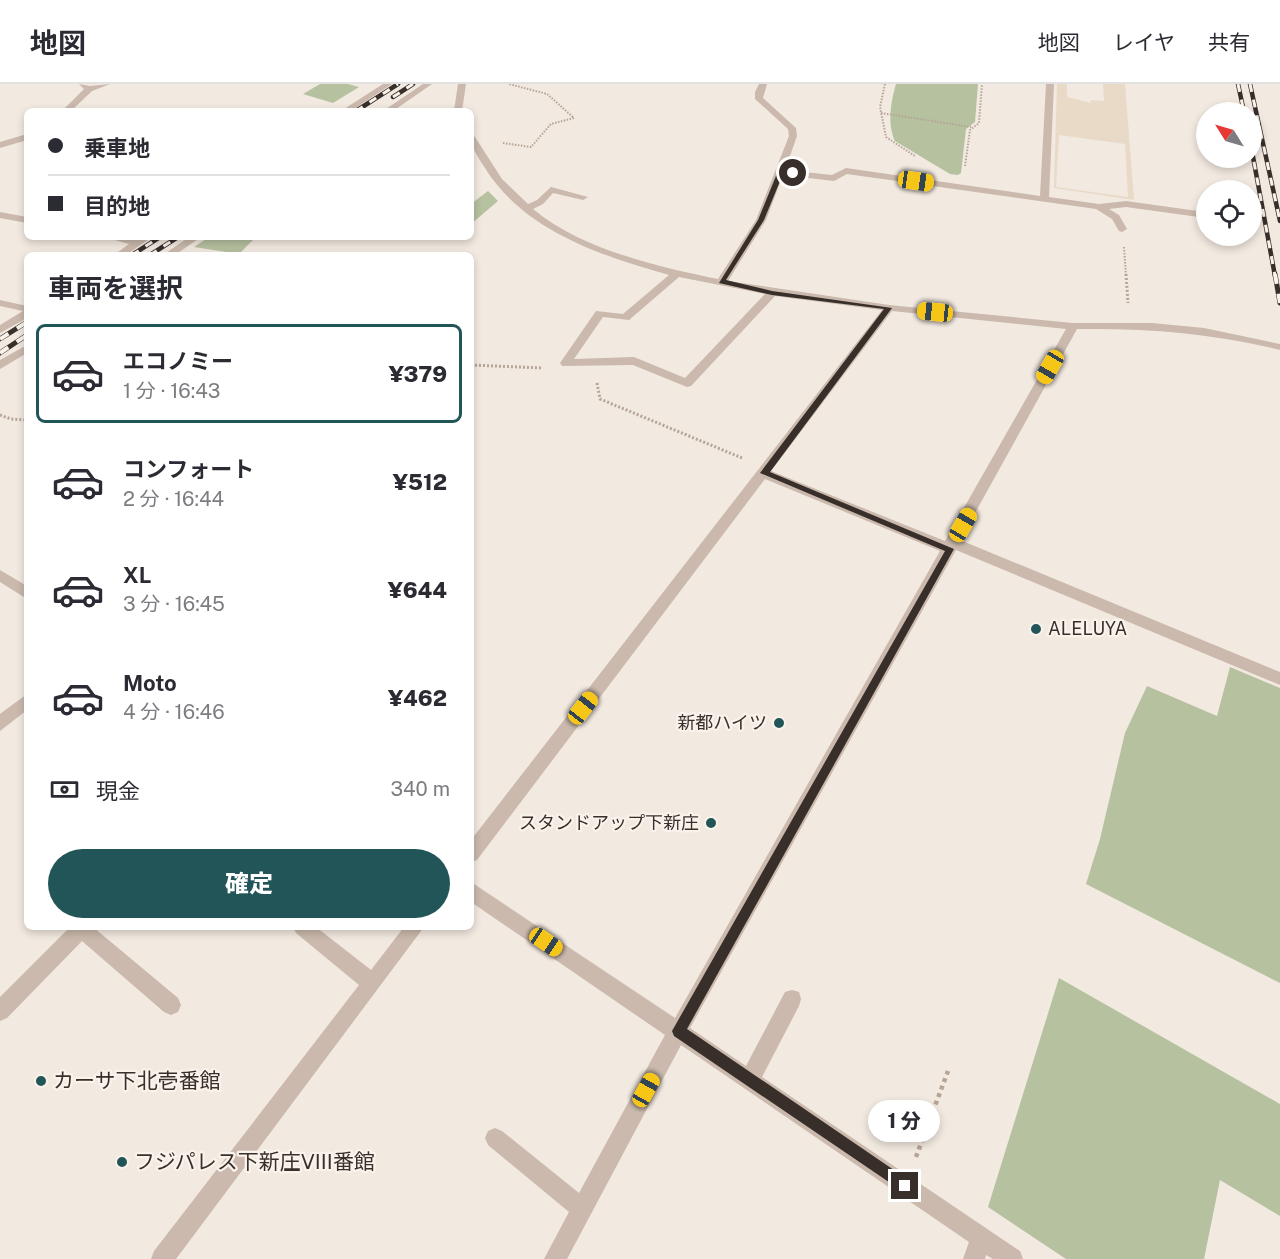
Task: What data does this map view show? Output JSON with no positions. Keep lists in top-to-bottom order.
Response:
{
  "places": [
    "ALELUYA",
    "新都ハイツ",
    "スタンドアップ下新庄",
    "カーサ下北壱番館",
    "フジパレス下新庄VIII番館"
  ],
  "north": "top left",
  "page": {
    "header": "地図",
    "nav": ["地図", "レイヤ", "共有"],
    "banner": ["乗車地", "目的地"],
    "heading": "車両を選択",
    "list": [
      {
        "name": "エコノミー",
        "note": "1 分 · 16:43",
        "value": "¥379"
      },
      {
        "name": "コンフォート",
        "note": "2 分 · 16:44",
        "value": "¥512"
      },
      {
        "name": "XL",
        "note": "3 分 · 16:45",
        "value": "¥644"
      },
      {
        "name": "Moto",
        "note": "4 分 · 16:46",
        "value": "¥462"
      }
    ],
    "pay": ["現金", "340 m"],
    "buttons": "確定",
    "bubble": "1 分"
  }
}
